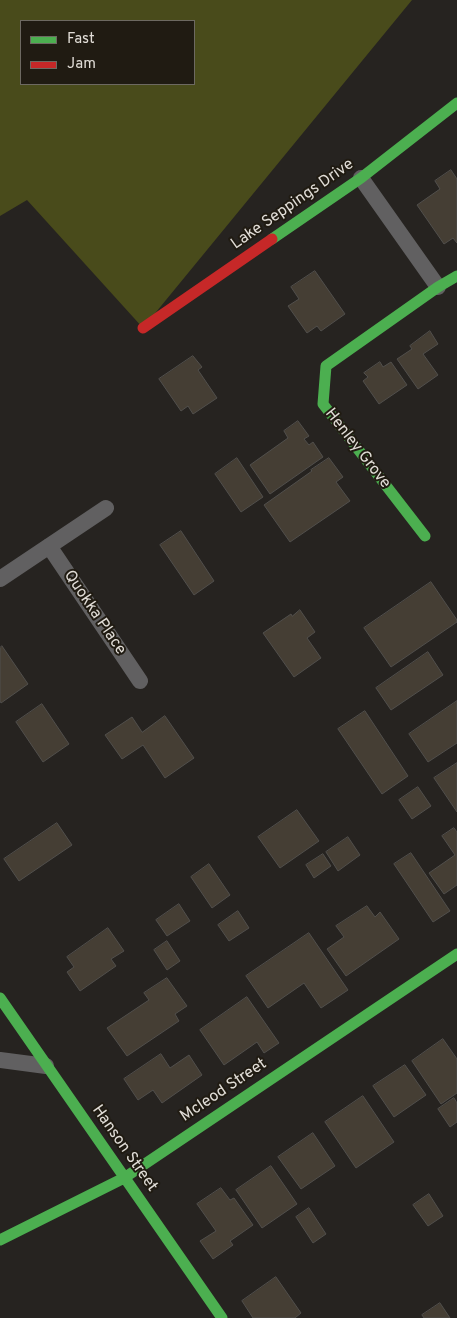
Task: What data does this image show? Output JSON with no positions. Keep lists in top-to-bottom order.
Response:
{
  "streets": {
    "street": [
      "Lake Seppings Drive",
      "Henley Grove",
      "Quokka Place",
      "Mcleod Street",
      "Hanson Street"
    ]
  },
  "crossings": [
    ["Mcleod Street", "Hanson Street"]
  ],
  "legend": ["Fast", "Jam"]
}
